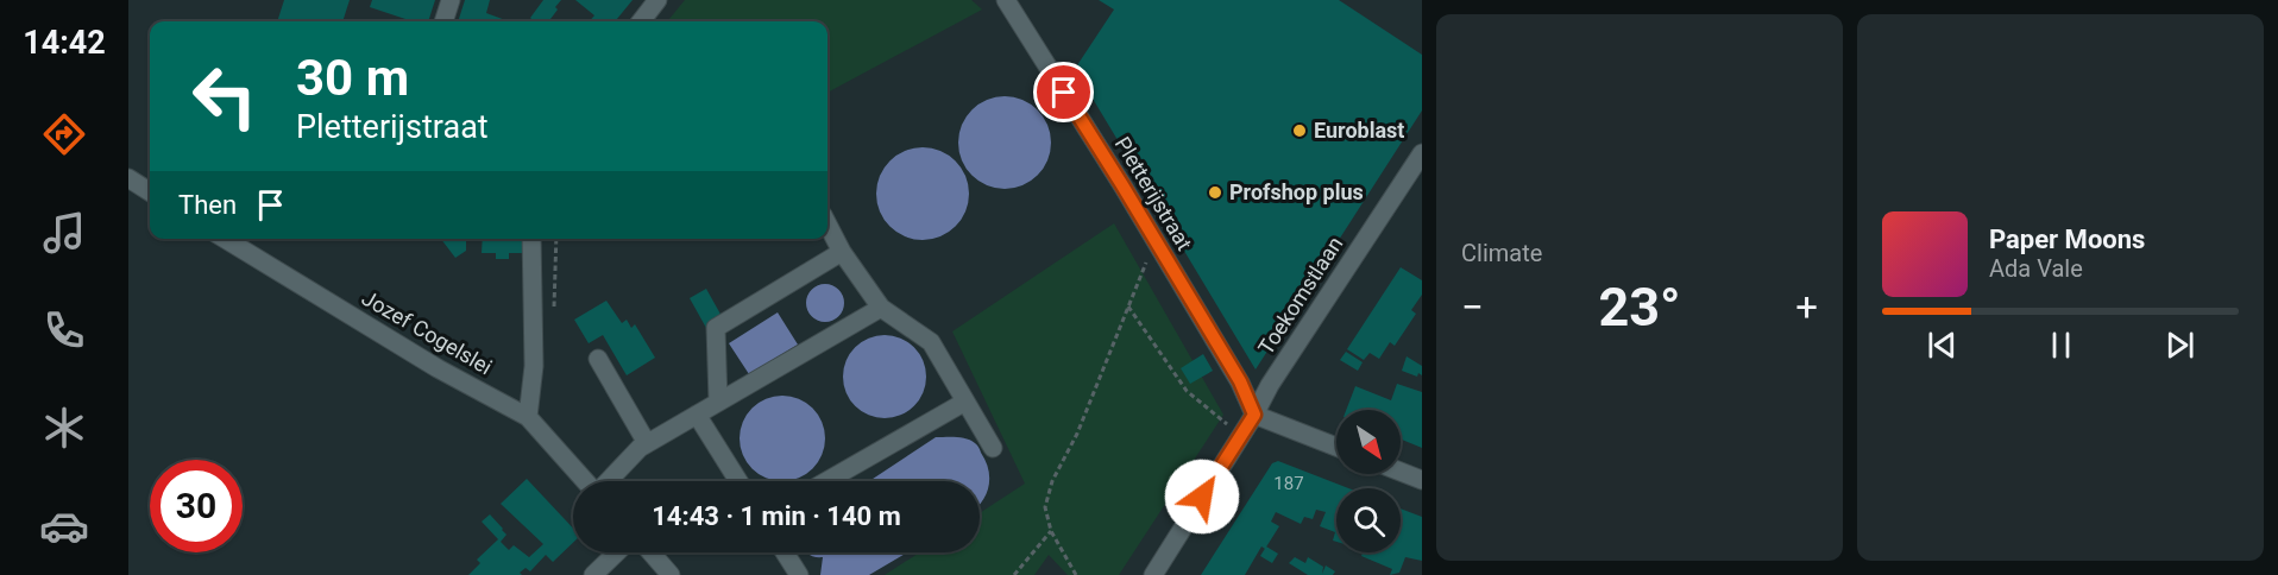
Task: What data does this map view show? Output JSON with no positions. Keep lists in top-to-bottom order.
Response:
{
  "streets": {
    "street": ["Pletterijstraat", "Toekomstlaan", "Jozef Cogelslei"]
  },
  "crossings": [
    ["Pletterijstraat", "Toekomstlaan"]
  ],
  "places": ["Euroblast", "Profshop plus"],
  "house_numbers": ["187"],
  "north": "bottom right",
  "page": {
    "tabs": "14:42",
    "tile": "Climate",
    "turn": ["30 m", "Pletterijstraat"],
    "then": "Then",
    "song": ["Paper Moons", "Ada Vale"],
    "heat": ["−", "23°", "+"],
    "limit": "30",
    "trip": "14:43 · 1 min · 140 m"
  }
}
